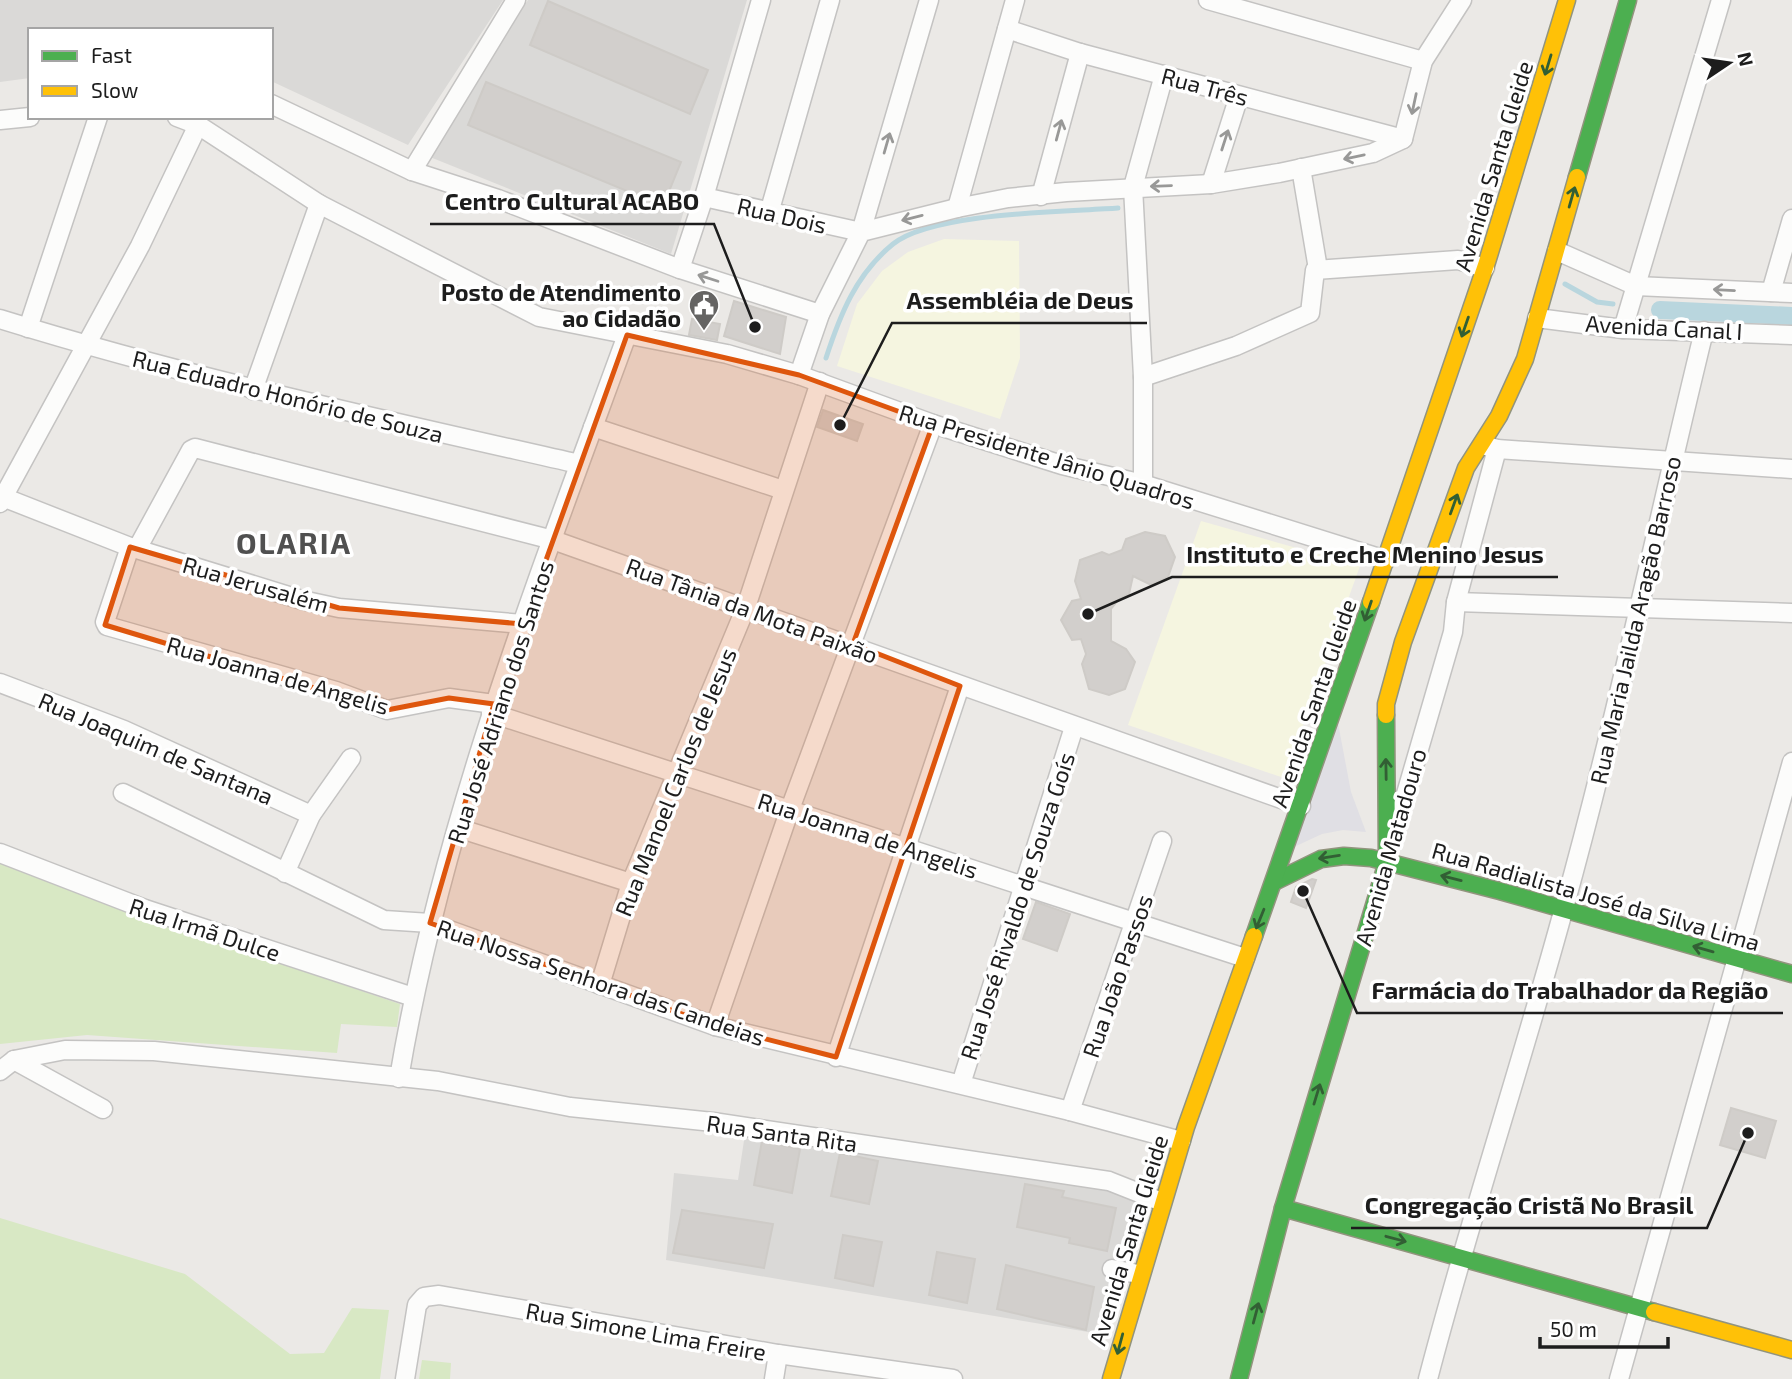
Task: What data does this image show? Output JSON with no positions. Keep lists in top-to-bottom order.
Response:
{
  "streets": {
    "main road": ["Avenida Santa Gleide", "Avenida Matadouro", "Rua Radialista José da Silva Lima"],
    "street": [
      "Rua Três",
      "Rua Dois",
      "Avenida Canal I",
      "Rua Eduadro Honório de Souza",
      "Rua Presidente Jânio Quadros",
      "Rua Jerusalém",
      "Rua Tânia da Mota Paixão",
      "Rua Maria Jailda Aragão Barroso",
      "Rua Joanna de Angelis",
      "Rua José Adriano dos Santos",
      "Rua Joaquim de Santana",
      "Rua Manoel Carlos de Jesus",
      "Rua José Rivaldo de Souza Goís",
      "Rua Irmã Dulce",
      "Rua João Passos",
      "Rua Nossa Senhora das Candeias",
      "Rua Santa Rita",
      "Rua Simone Lima Freire"
    ]
  },
  "crossings": [
    ["Avenida Santa Gleide", "Rua Presidente Jânio Quadros"],
    ["Avenida Santa Gleide", "Rua Tânia da Mota Paixão"],
    ["Avenida Santa Gleide", "Rua Joanna de Angelis"],
    ["Avenida Santa Gleide", "Rua Radialista José da Silva Lima"],
    ["Avenida Santa Gleide", "Rua Nossa Senhora das Candeias"],
    ["Avenida Santa Gleide", "Rua Santa Rita"],
    ["Avenida Canal I", "Rua Maria Jailda Aragão Barroso"],
    ["Rua Eduadro Honório de Souza", "Rua José Adriano dos Santos"],
    ["Rua Presidente Jânio Quadros", "Rua José Adriano dos Santos"],
    ["Rua Presidente Jânio Quadros", "Rua Manoel Carlos de Jesus"],
    ["Rua Jerusalém", "Rua Tânia da Mota Paixão"],
    ["Rua Jerusalém", "Rua Joanna de Angelis"],
    ["Rua Jerusalém", "Rua José Adriano dos Santos"],
    ["Rua Tânia da Mota Paixão", "Rua Joanna de Angelis"],
    ["Rua Tânia da Mota Paixão", "Rua José Adriano dos Santos"],
    ["Rua Tânia da Mota Paixão", "Rua Manoel Carlos de Jesus"],
    ["Rua Tânia da Mota Paixão", "Rua José Rivaldo de Souza Goís"],
    ["Rua Maria Jailda Aragão Barroso", "Rua Radialista José da Silva Lima"],
    ["Rua Joanna de Angelis", "Rua José Adriano dos Santos"],
    ["Rua Joanna de Angelis", "Rua Manoel Carlos de Jesus"],
    ["Rua Joanna de Angelis", "Rua José Rivaldo de Souza Goís"],
    ["Rua Joanna de Angelis", "Rua João Passos"],
    ["Rua José Adriano dos Santos", "Rua Irmã Dulce"],
    ["Rua José Adriano dos Santos", "Rua Nossa Senhora das Candeias"],
    ["Rua José Adriano dos Santos", "Rua Santa Rita"],
    ["Rua Manoel Carlos de Jesus", "Rua Nossa Senhora das Candeias"],
    ["Avenida Matadouro", "Rua Radialista José da Silva Lima"],
    ["Rua José Rivaldo de Souza Goís", "Rua Nossa Senhora das Candeias"],
    ["Rua João Passos", "Rua Nossa Senhora das Candeias"]
  ],
  "one_way": ["Avenida Matadouro", "Rua Radialista José da Silva Lima"],
  "districts": ["OLARIA"],
  "places": {
    "other": [
      "Centro Cultural ACABO",
      "Assembléia de Deus",
      "Instituto e Creche Menino Jesus",
      "Farmácia do Trabalhador da Região",
      "Congregação Cristã No Brasil"
    ],
    "public building": ["Posto de Atendimento ao Cidadão"]
  },
  "legend": ["Fast", "Slow"],
  "scale_bar": "50 m",
  "north": "right"
}
